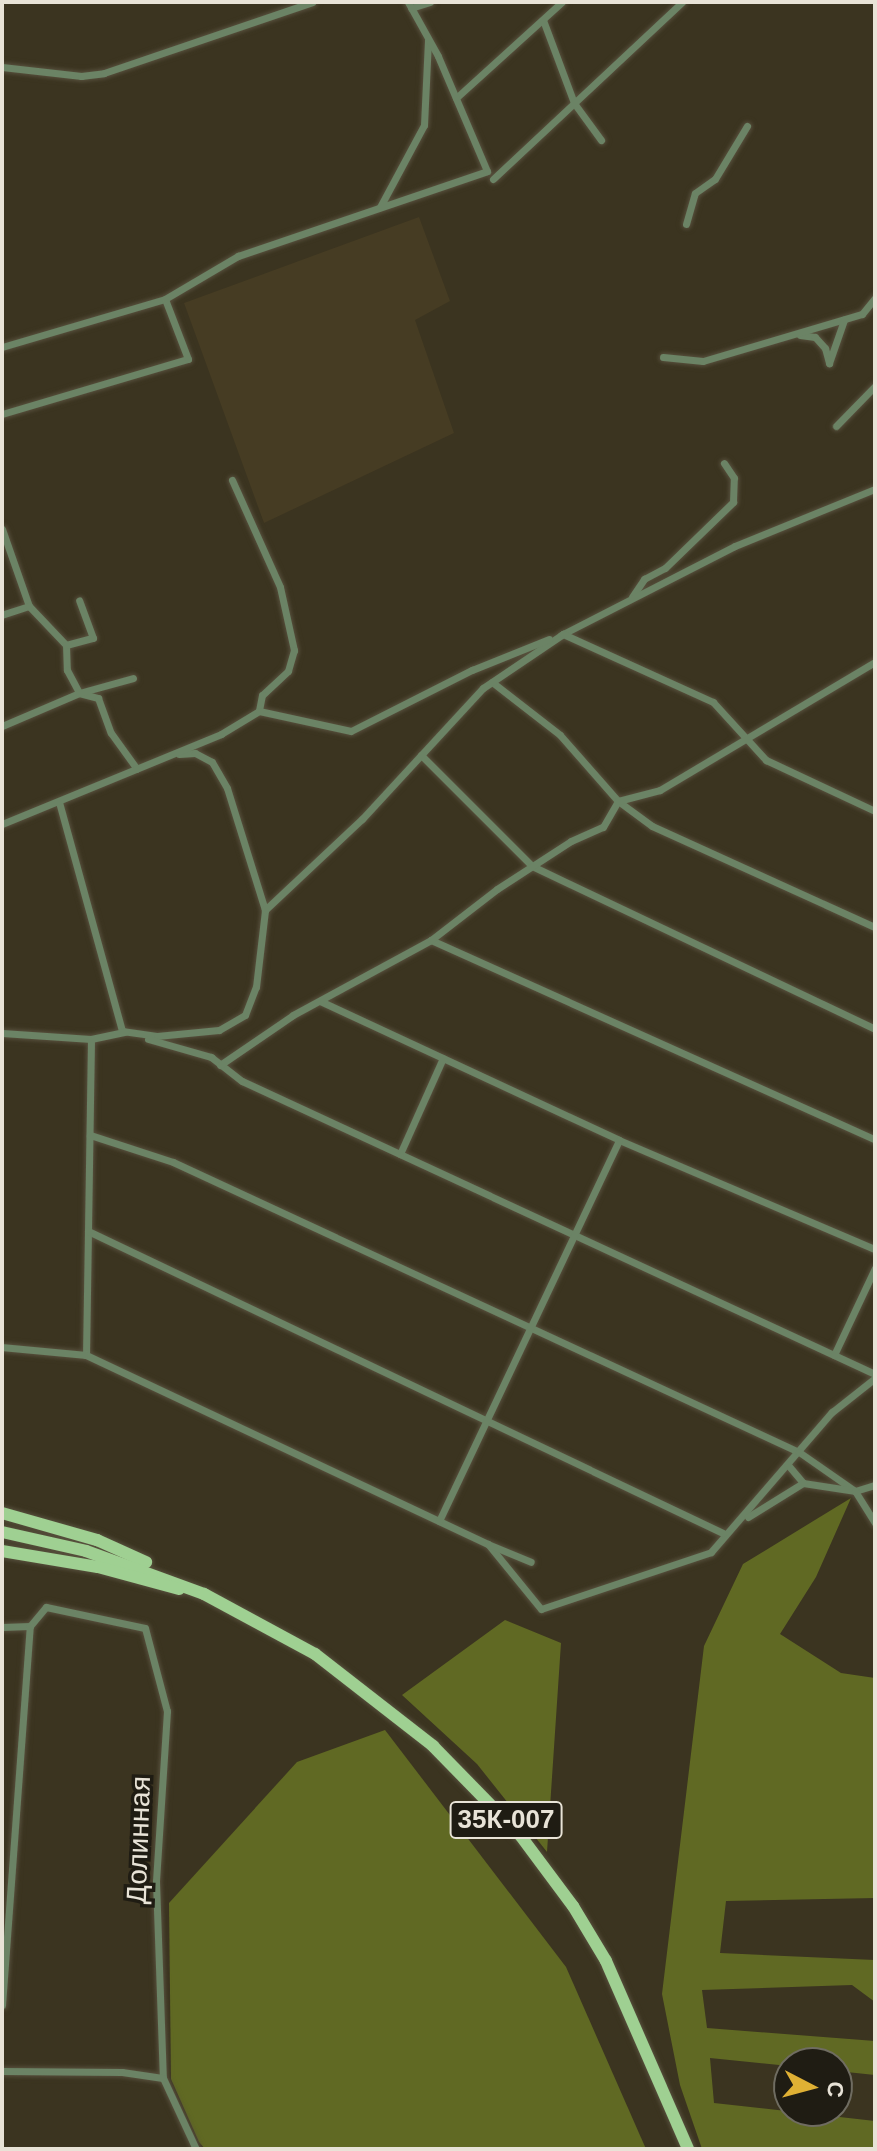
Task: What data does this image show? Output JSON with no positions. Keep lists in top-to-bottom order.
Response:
{
  "streets": {
    "main road": ["35К-007"],
    "street": ["Долинная"]
  },
  "north": "right"
}
